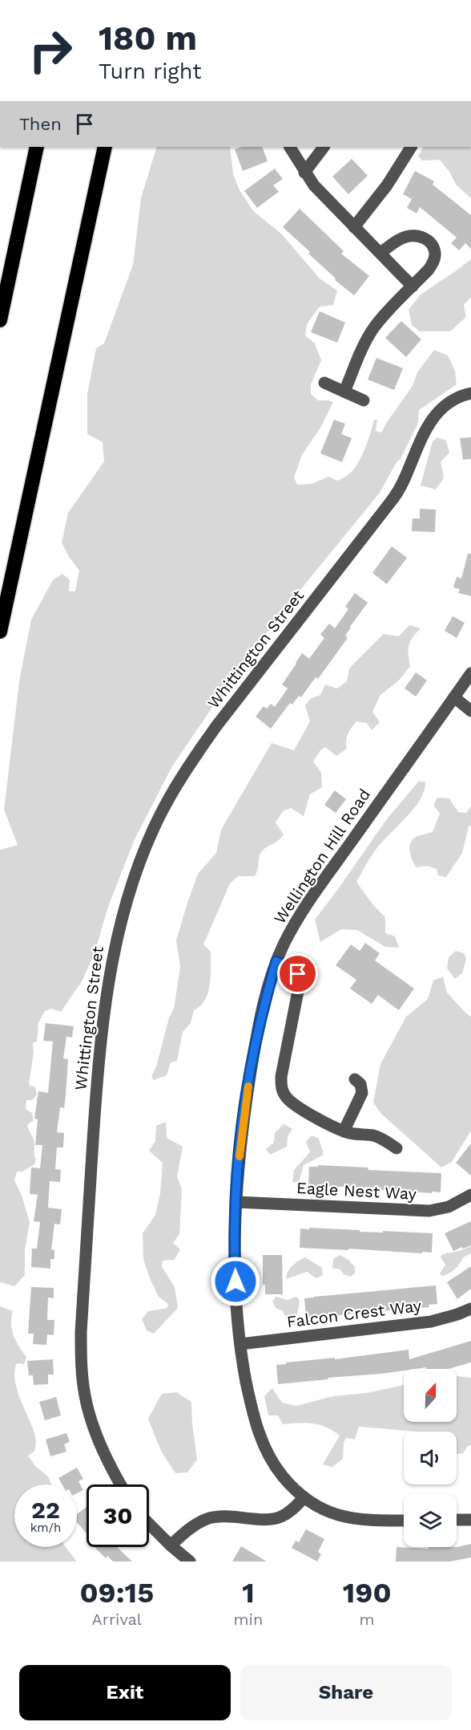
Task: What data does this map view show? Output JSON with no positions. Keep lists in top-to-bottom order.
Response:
{
  "streets": {
    "street": [
      "Whittington Street",
      "Wellington Hill Road",
      "Eagle Nest Way",
      "Falcon Crest Way"
    ]
  },
  "crossings": [
    ["Wellington Hill Road", "Eagle Nest Way"],
    ["Wellington Hill Road", "Falcon Crest Way"]
  ],
  "north": "top",
  "page": {
    "turn": ["180 m", "Turn right"],
    "then": "Then",
    "speed": "22 km/h",
    "limit": "30",
    "eta": [
      "09:15",
      "Arrival",
      "1",
      "min",
      "190",
      "m"
    ],
    "buttons": ["Exit", "Share"]
  }
}
